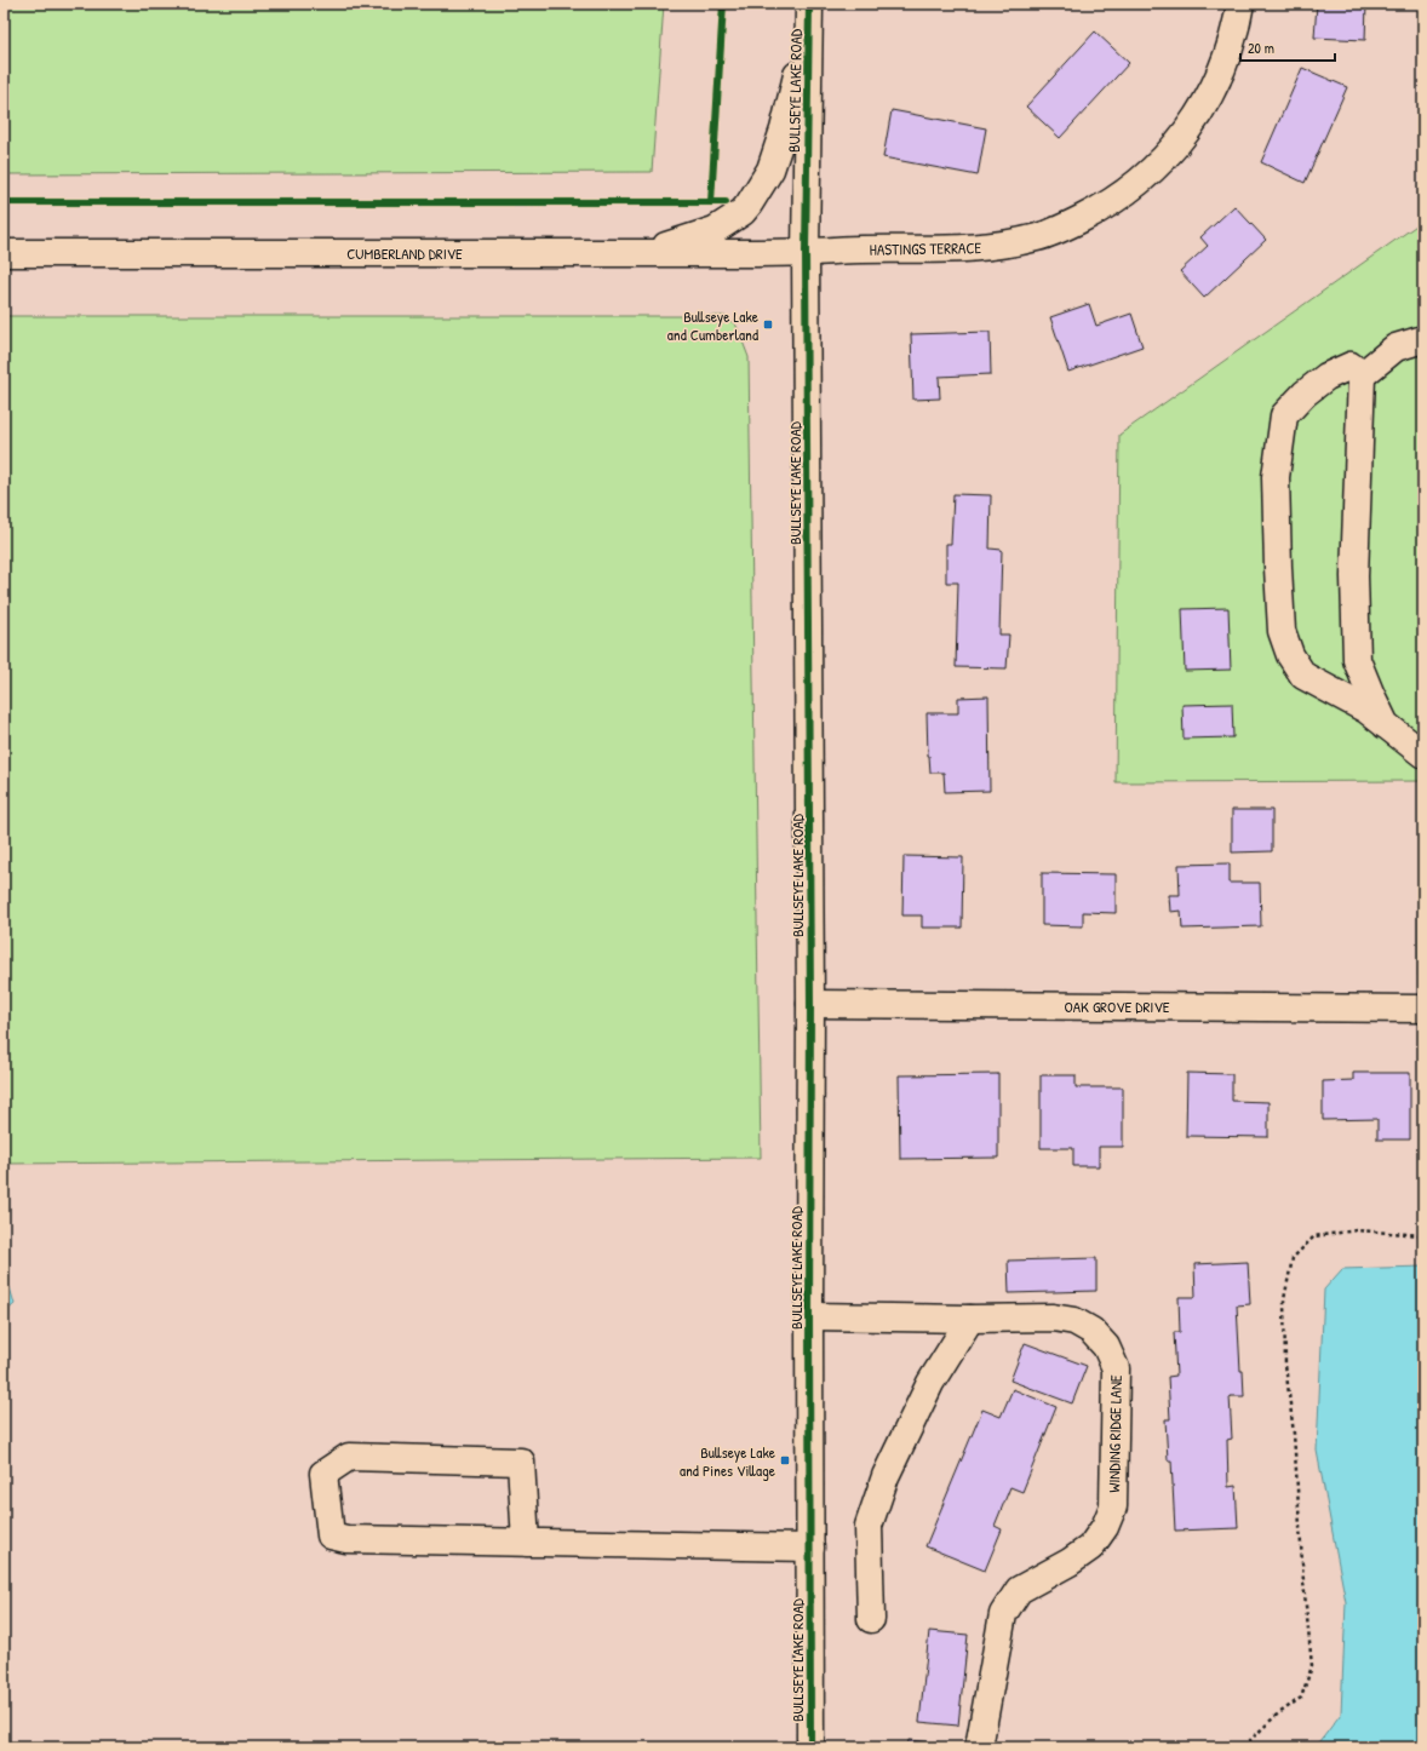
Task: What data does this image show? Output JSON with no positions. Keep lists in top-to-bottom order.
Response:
{
  "streets": {
    "street": [
      "BULLSEYE LAKE ROAD",
      "HASTINGS TERRACE",
      "CUMBERLAND DRIVE",
      "OAK GROVE DRIVE",
      "WINDING RIDGE LANE"
    ]
  },
  "crossings": [
    ["BULLSEYE LAKE ROAD", "HASTINGS TERRACE"],
    ["BULLSEYE LAKE ROAD", "CUMBERLAND DRIVE"],
    ["BULLSEYE LAKE ROAD", "OAK GROVE DRIVE"],
    ["BULLSEYE LAKE ROAD", "WINDING RIDGE LANE"],
    ["HASTINGS TERRACE", "CUMBERLAND DRIVE"]
  ],
  "places": {
    "transit": ["Bullseye Lake and Cumberland", "Bullseye Lake and Pines Village"]
  },
  "scale_bar": "20 m"
}
